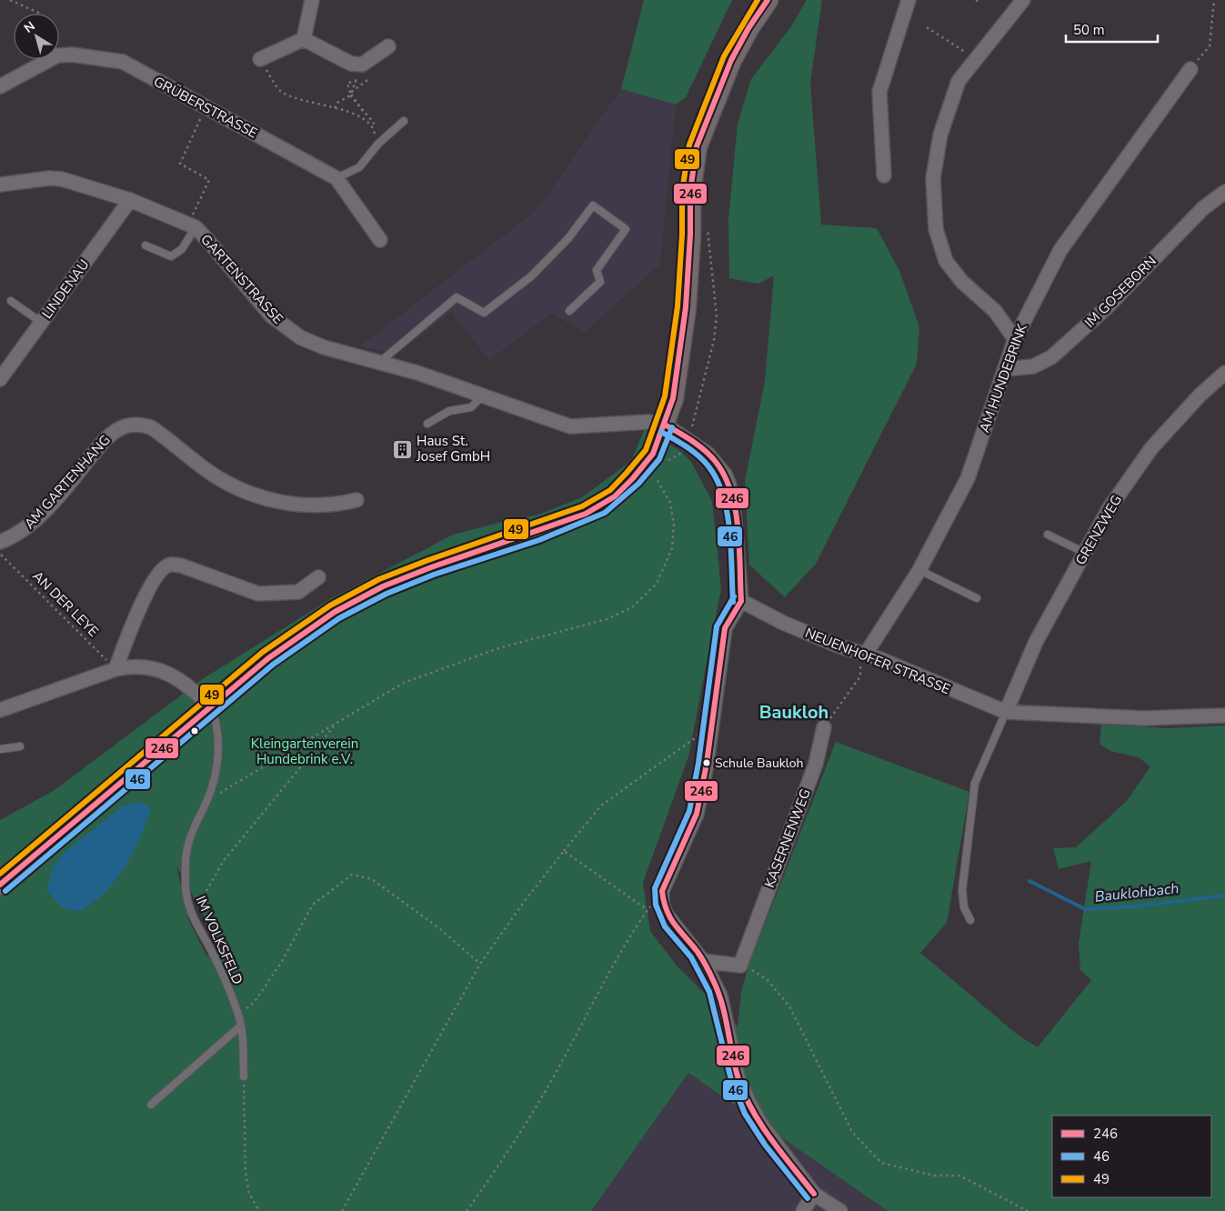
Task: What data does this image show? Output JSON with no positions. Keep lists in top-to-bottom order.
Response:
{
  "streets": {
    "street": [
      "GRÜBERSTRASSE",
      "GARTENSTRASSE",
      "LINDENAU",
      "IM GOSEBORN",
      "AM HUNDEBRINK",
      "AM GARTENHANG",
      "GRENZWEG",
      "NEUENHOFER STRASSE",
      "KASERNENWEG"
    ],
    "lane": ["IM VOLKSFELD"],
    "path": ["AN DER LEYE"]
  },
  "crossings": [
    ["GARTENSTRASSE", "LINDENAU"],
    ["IM GOSEBORN", "AM HUNDEBRINK"],
    ["AM HUNDEBRINK", "NEUENHOFER STRASSE"],
    ["GRENZWEG", "NEUENHOFER STRASSE"]
  ],
  "districts": ["Baukloh"],
  "water": ["Bauklohbach"],
  "parks": ["Kleingartenverein Hundebrink e.V."],
  "places": {
    "building": ["Haus St. Josef GmbH"],
    "other": ["Schule Baukloh"]
  },
  "lines": ["transit line 246", "transit line 49", "transit line 46"],
  "legend": ["246", "46", "49"],
  "scale_bar": "50 m",
  "north": "top left"
}
